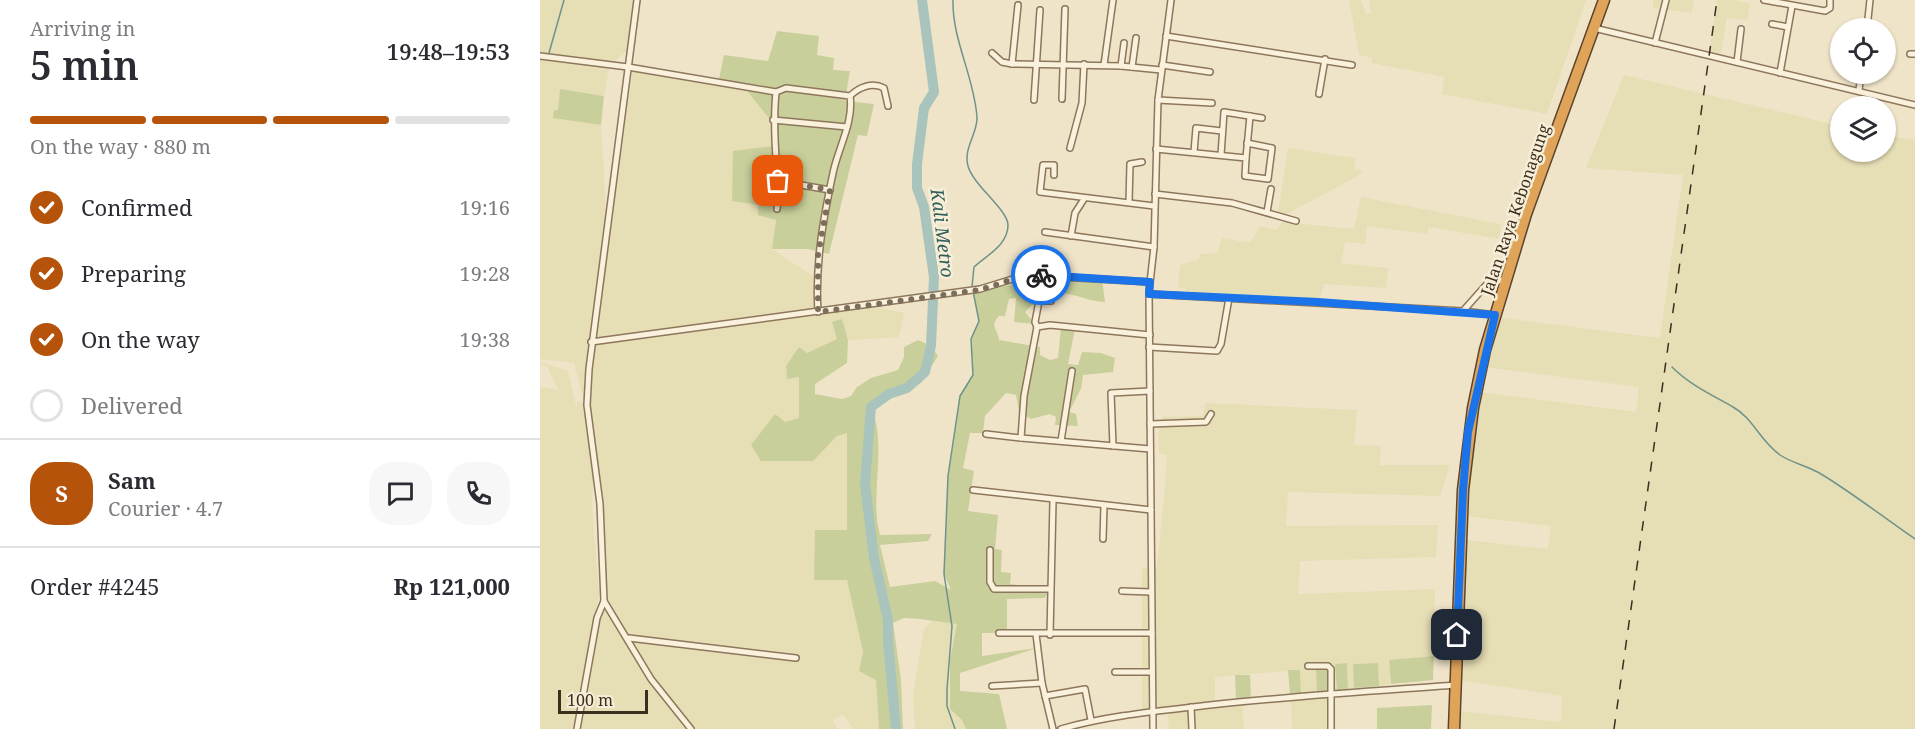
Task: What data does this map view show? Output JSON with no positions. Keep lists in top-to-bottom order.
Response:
{
  "streets": {
    "highway": ["Jalan Raya Kebonagung"]
  },
  "water": ["Kali Metro"],
  "scale_bar": "100 m",
  "page": {
    "heading": ["5 min", "Arriving in", "19:48–19:53"],
    "panel": [
      "Sam",
      "Courier · 4.7",
      "Order #4245",
      "Rp 121,000"
    ],
    "bar": "On the way · 880 m",
    "list": [
      ["Confirmed", "19:16"],
      ["Preparing", "19:28"],
      ["On the way", "19:38"],
      "Delivered"
    ],
    "round": "S",
    "scale": "100 m"
  }
}
